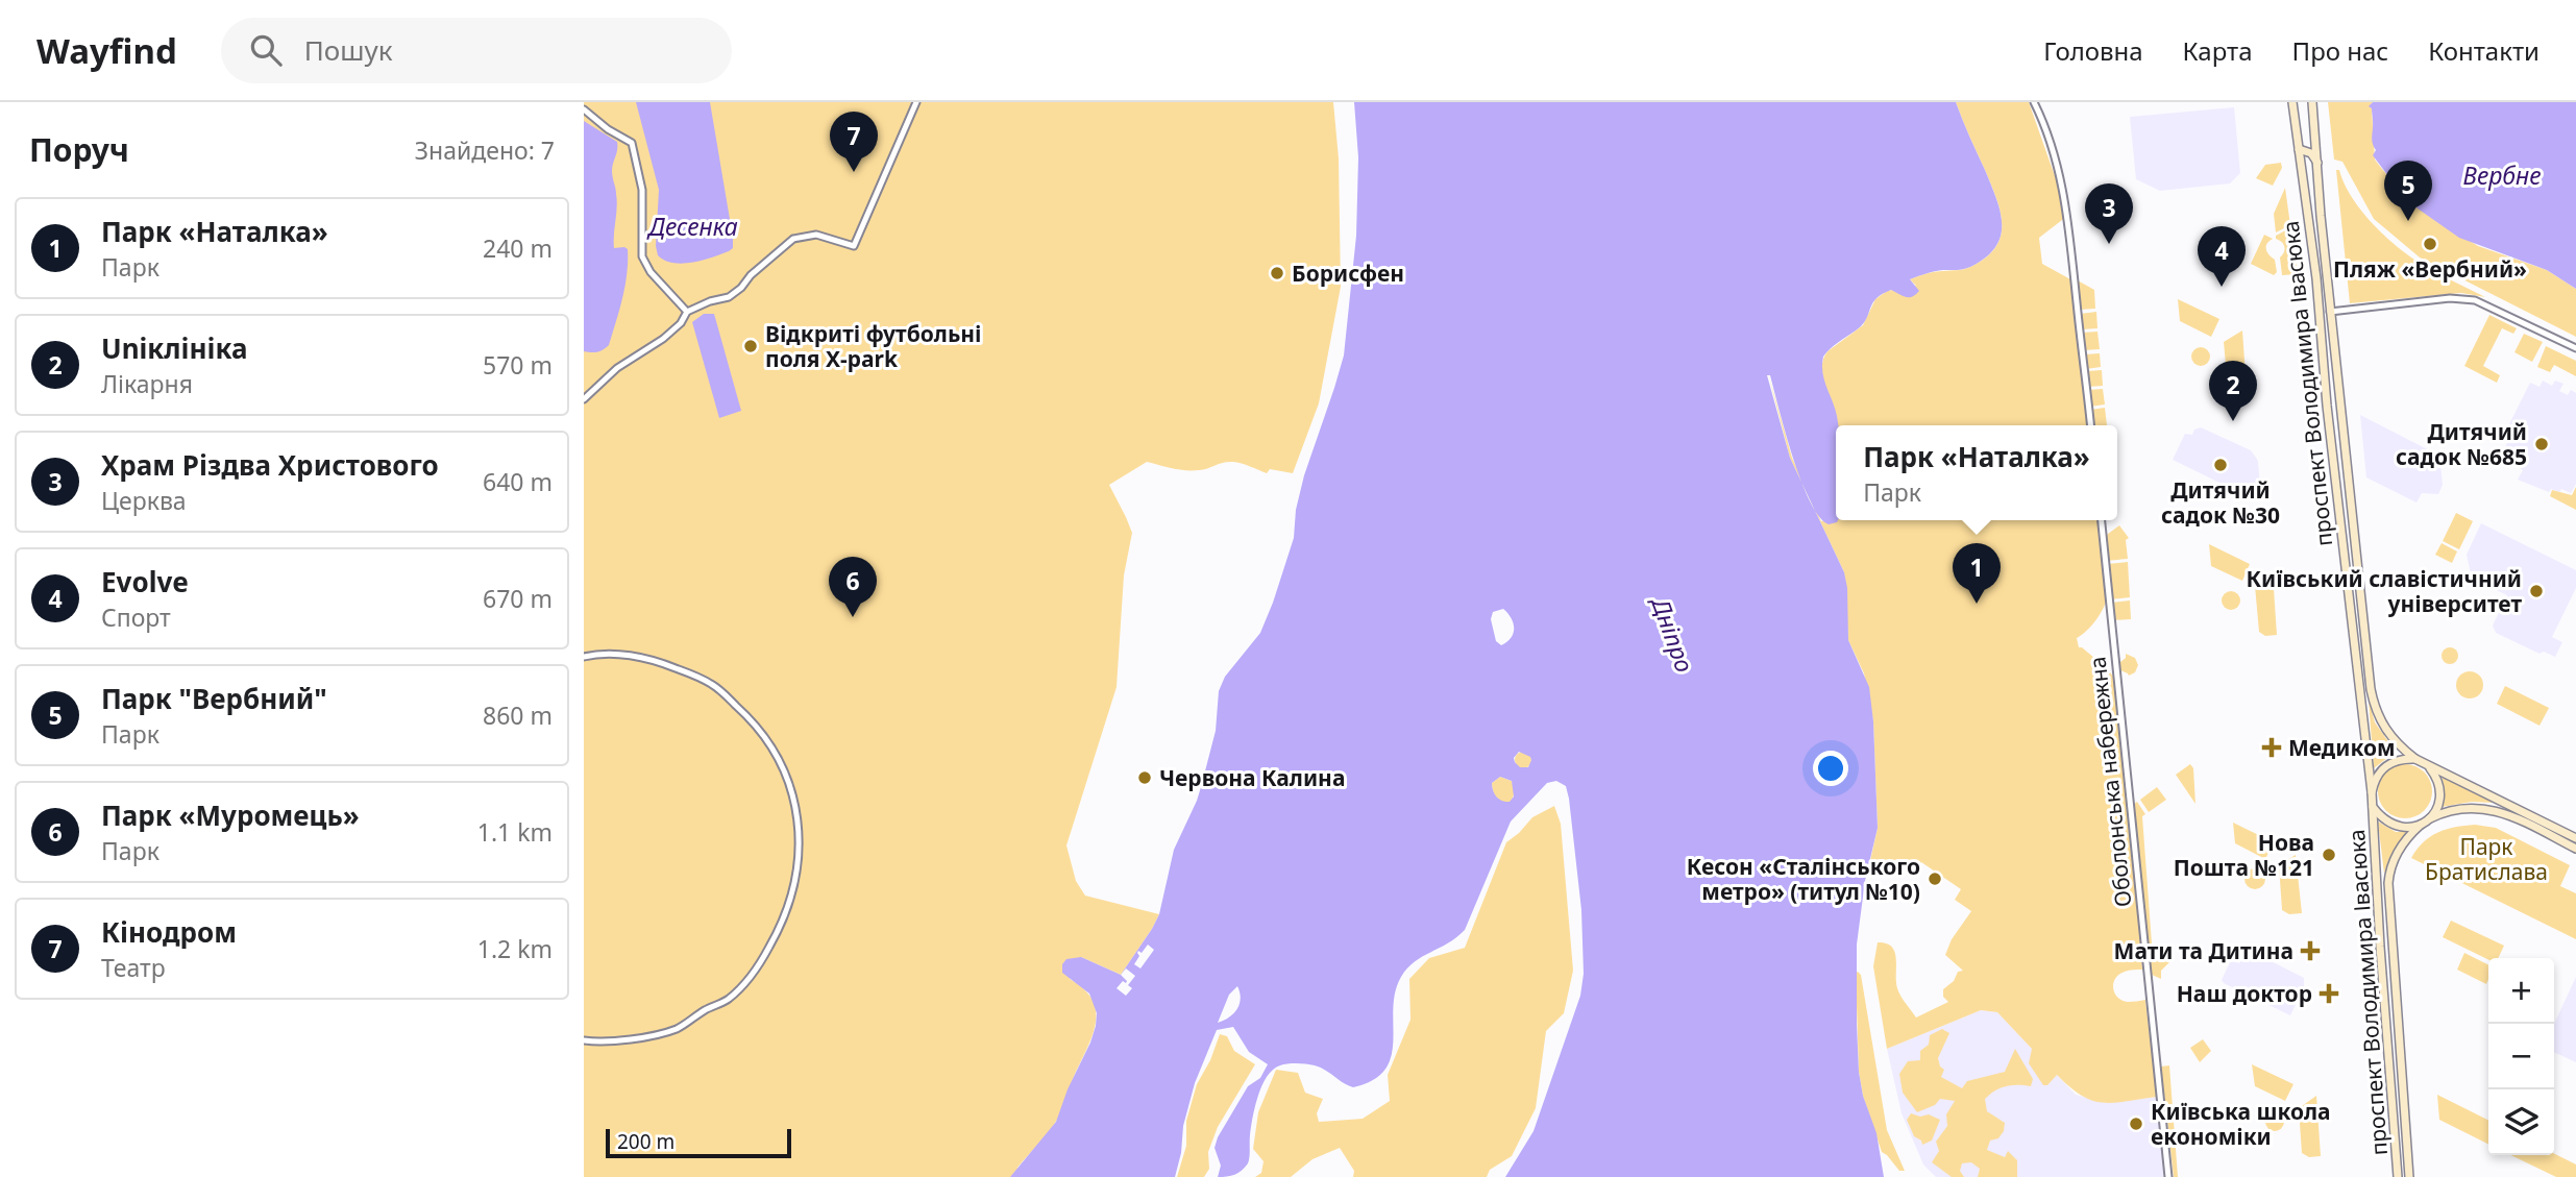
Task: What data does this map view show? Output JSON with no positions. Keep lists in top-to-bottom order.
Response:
{
  "streets": {
    "main road": ["проспект Володимира Івасюка"],
    "street": ["Оболонська набережна"]
  },
  "water": ["Вербне", "Десенка", "Дніпро"],
  "parks": ["Парк Братислава"],
  "places": {
    "other": [
      "Пляж «Вербний»",
      "Борисфен",
      "Відкриті футбольні поля X-park",
      "Дитячий садок №685",
      "Дитячий садок №30",
      "Київський славістичний університет",
      "Червона Калина",
      "Нова Пошта №121",
      "Кесон «Сталінського метро» (титул №10)",
      "Київська школа економіки"
    ],
    "health": ["Медиком", "Мати та Дитина", "Наш доктор"]
  },
  "scale_bar": "200 m",
  "page": {
    "header": "Wayfind",
    "search": "Пошук",
    "nav": [
      "Головна",
      "Карта",
      "Про нас",
      "Контакти"
    ],
    "heading": ["Поруч", "Знайдено: 7"],
    "pins": [
      "7",
      "5",
      "3",
      "4",
      "2",
      "1",
      "6"
    ],
    "list": [
      {
        "mark": "1",
        "name": "Парк «Наталка»",
        "note": "Парк",
        "value": "240 m"
      },
      {
        "mark": "2",
        "name": "Uniклініка",
        "note": "Лікарня",
        "value": "570 m"
      },
      {
        "mark": "3",
        "name": "Храм Різдва Христового",
        "note": "Церква",
        "value": "640 m"
      },
      {
        "mark": "4",
        "name": "Evolve",
        "note": "Спорт",
        "value": "670 m"
      },
      {
        "mark": "5",
        "name": "Парк \"Вербний\"",
        "note": "Парк",
        "value": "860 m"
      },
      {
        "mark": "6",
        "name": "Парк «Муромець»",
        "note": "Парк",
        "value": "1.1 km"
      },
      {
        "mark": "7",
        "name": "Кінодром",
        "note": "Театр",
        "value": "1.2 km"
      }
    ],
    "popup": ["Парк «Наталка»", "Парк"],
    "map_buttons": ["+", "−"],
    "scale": "200 m"
  }
}
